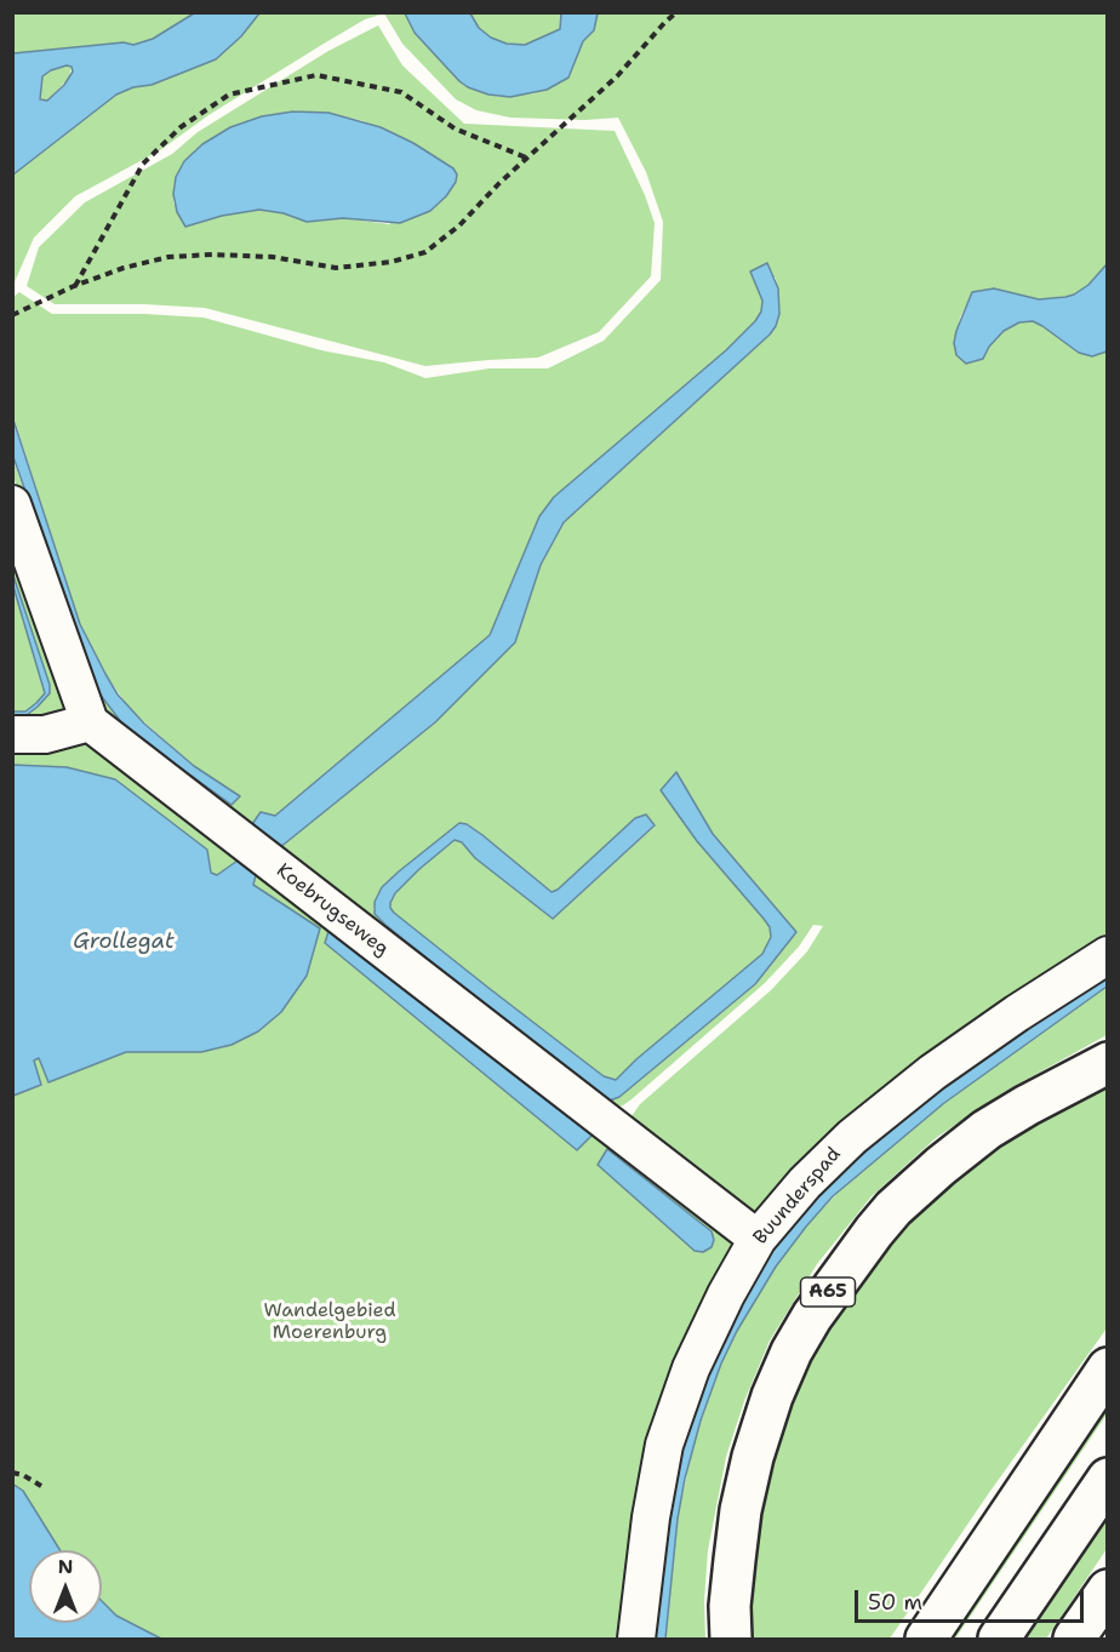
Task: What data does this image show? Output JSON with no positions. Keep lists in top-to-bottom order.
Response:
{
  "streets": {
    "highway": ["A65"],
    "street": ["Koebrugseweg", "Buunderspad"]
  },
  "crossings": [
    ["Koebrugseweg", "Buunderspad"]
  ],
  "water": ["Grollegat"],
  "parks": ["Wandelgebied Moerenburg"],
  "scale_bar": "50 m",
  "north": "top"
}
